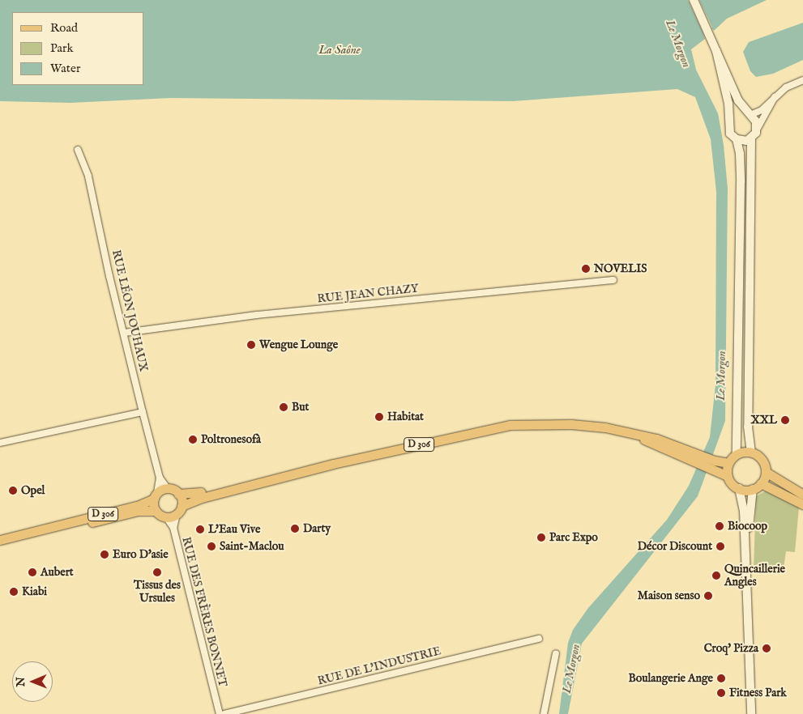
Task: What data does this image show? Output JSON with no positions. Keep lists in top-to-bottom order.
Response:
{
  "streets": {
    "main road": ["D 306"],
    "street": [
      "RUE JEAN CHAZY",
      "RUE LÉON JOUHAUX",
      "RUE DES FRÈRES BONNET",
      "RUE DE L'INDUSTRIE"
    ]
  },
  "crossings": [
    ["RUE JEAN CHAZY", "RUE LÉON JOUHAUX"],
    ["RUE LÉON JOUHAUX", "D 306"],
    ["RUE LÉON JOUHAUX", "RUE DES FRÈRES BONNET"],
    ["D 306", "RUE DES FRÈRES BONNET"]
  ],
  "water": ["Le Morgon", "La Saône"],
  "places": [
    "NOVELIS",
    "Wengue Lounge",
    "But",
    "Habitat",
    "XXL",
    "Poltronesofà",
    "Opel",
    "Biocoop",
    "Darty",
    "L'Eau Vive",
    "Parc Expo",
    "Saint-Maclou",
    "Décor Discount",
    "Euro D'asie",
    "Aubert",
    "Tissus des Ursules",
    "Quincaillerie Angles",
    "Kiabi",
    "Maison senso",
    "Croq' Pizza",
    "Boulangerie Ange",
    "Fitness Park"
  ],
  "legend": ["Road", "Park", "Water"],
  "north": "left"
}
